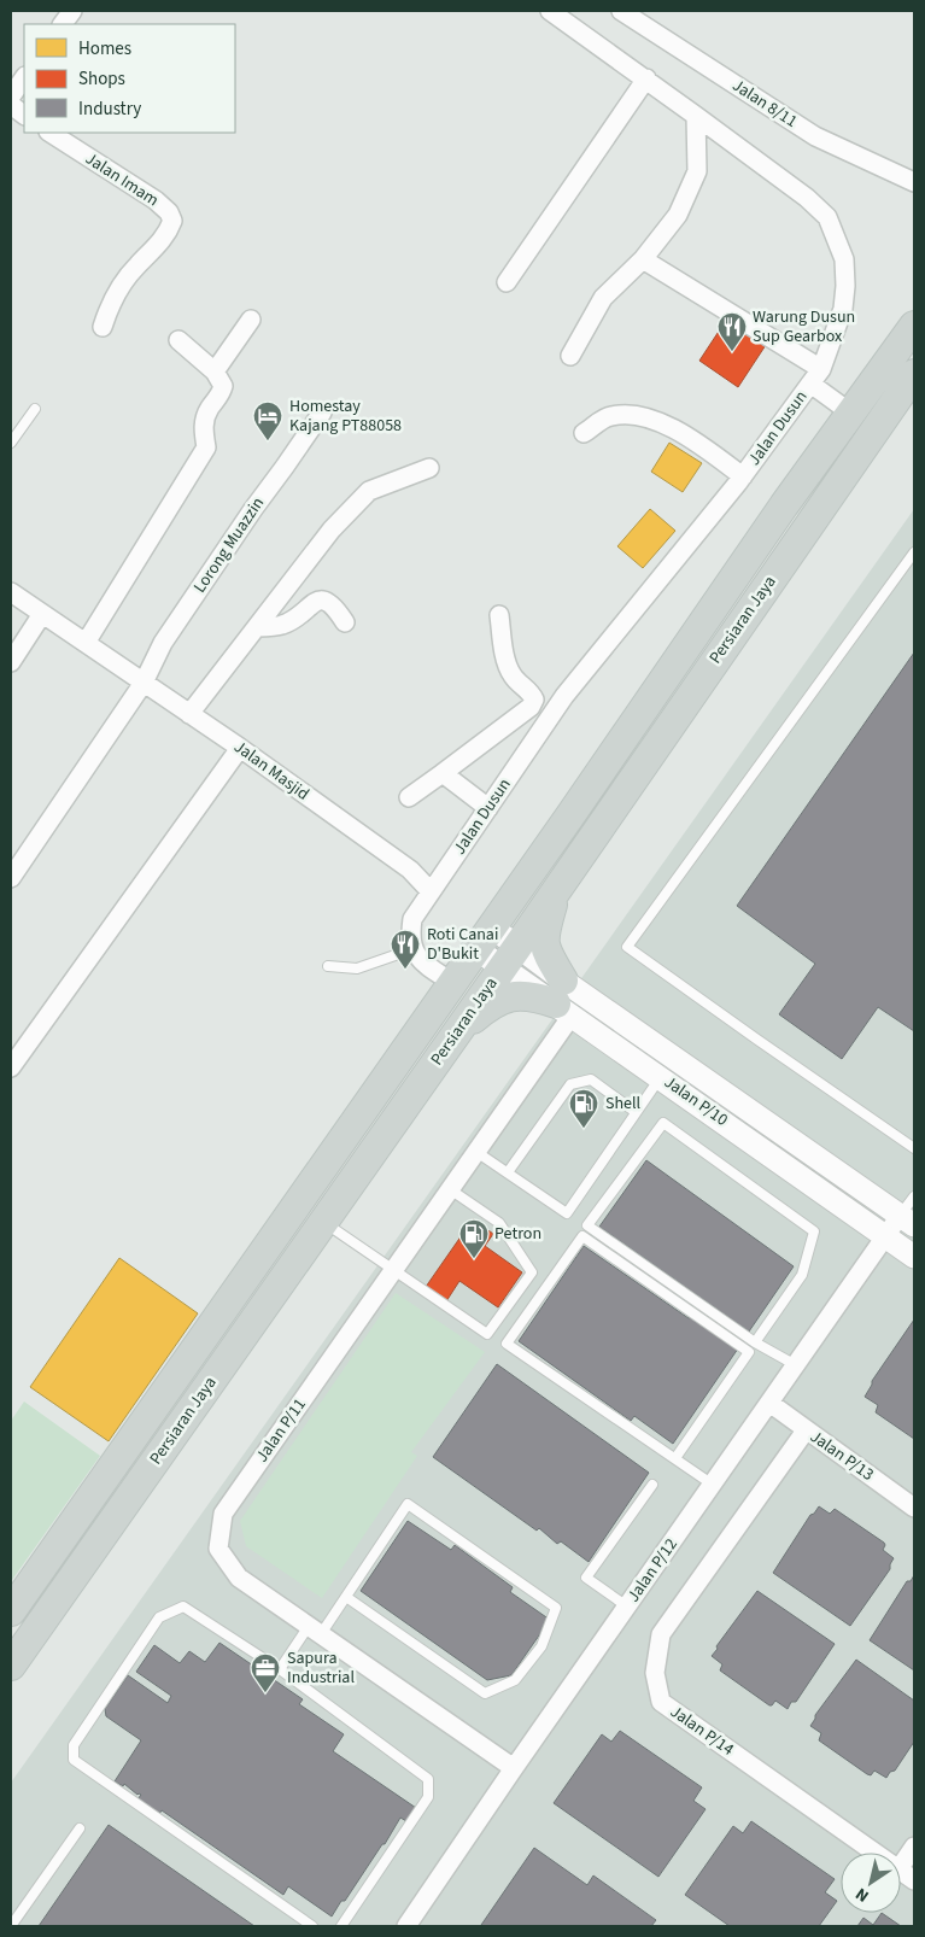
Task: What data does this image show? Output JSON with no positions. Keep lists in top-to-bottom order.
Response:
{
  "streets": {
    "main road": ["Persiaran Jaya"],
    "street": [
      "Jalan 8/11",
      "Jalan Imam",
      "Jalan Dusun",
      "Lorong Muazzin",
      "Jalan Masjid",
      "Jalan P/10",
      "Jalan P/11",
      "Jalan P/13",
      "Jalan P/12",
      "Jalan P/14"
    ]
  },
  "crossings": [
    ["Jalan Dusun", "Jalan Masjid"],
    ["Lorong Muazzin", "Jalan Masjid"],
    ["Persiaran Jaya", "Jalan P/10"],
    ["Jalan P/10", "Jalan P/11"],
    ["Jalan P/10", "Jalan P/12"],
    ["Jalan P/11", "Jalan P/12"],
    ["Jalan P/13", "Jalan P/12"],
    ["Jalan P/13", "Jalan P/14"]
  ],
  "places": {
    "restaurant": ["Warung Dusun Sup Gearbox", "Roti Canai D'Bukit"],
    "hotel": ["Homestay Kajang PT88058"],
    "fuel station": ["Shell", "Petron"],
    "office": ["Sapura Industrial"]
  },
  "legend": ["Homes", "Shops", "Industry"],
  "north": "bottom left"
}
